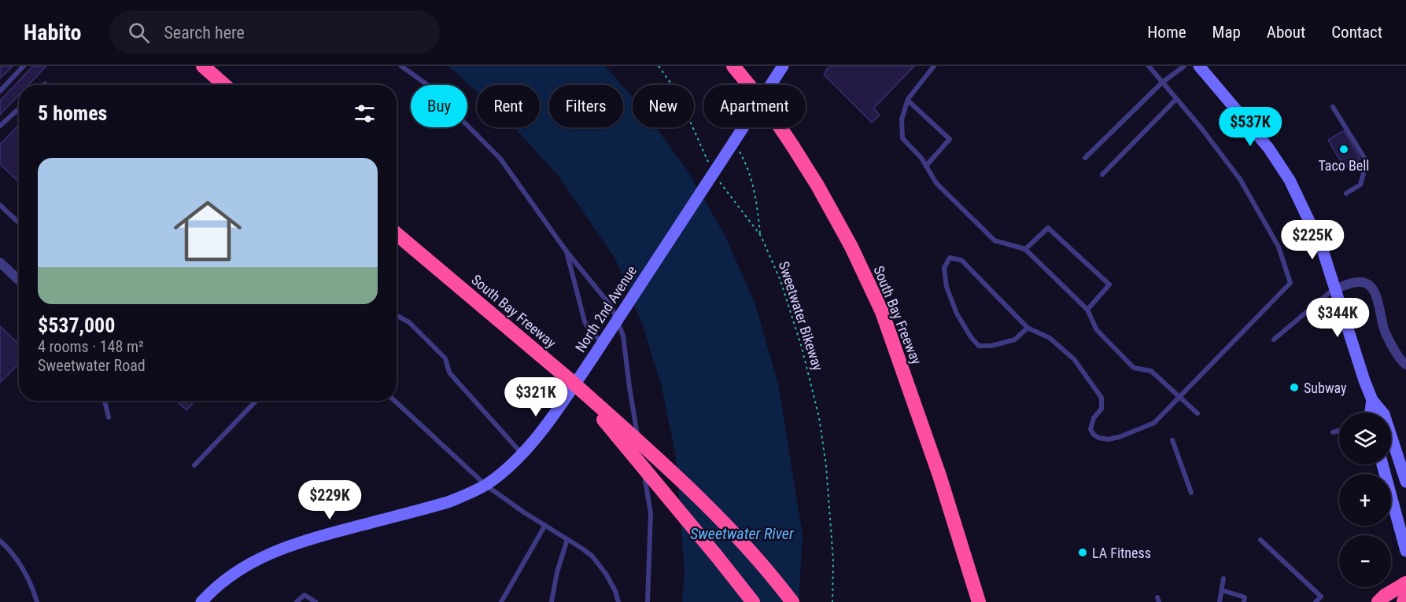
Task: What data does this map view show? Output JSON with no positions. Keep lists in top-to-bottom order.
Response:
{
  "streets": {
    "highway": ["South Bay Freeway"],
    "street": ["North 2nd Avenue"],
    "path": ["Sweetwater Bikeway"]
  },
  "water": ["Sweetwater River"],
  "places": ["Taco Bell", "Subway", "LA Fitness"],
  "page": {
    "header": "Habito",
    "search": "Search here",
    "nav": [
      "Home",
      "Map",
      "About",
      "Contact"
    ],
    "chip": [
      "Buy",
      "Rent",
      "Filters",
      "New",
      "Apartment"
    ],
    "heading": "5 homes",
    "price": [
      "$537K",
      "$225K",
      "$344K",
      "$321K",
      "$229K"
    ],
    "list": [
      {
        "name": "$537,000",
        "note": "4 rooms · 148 m² · Sweetwater Road"
      }
    ],
    "map_buttons": ["+", "−"]
  }
}
